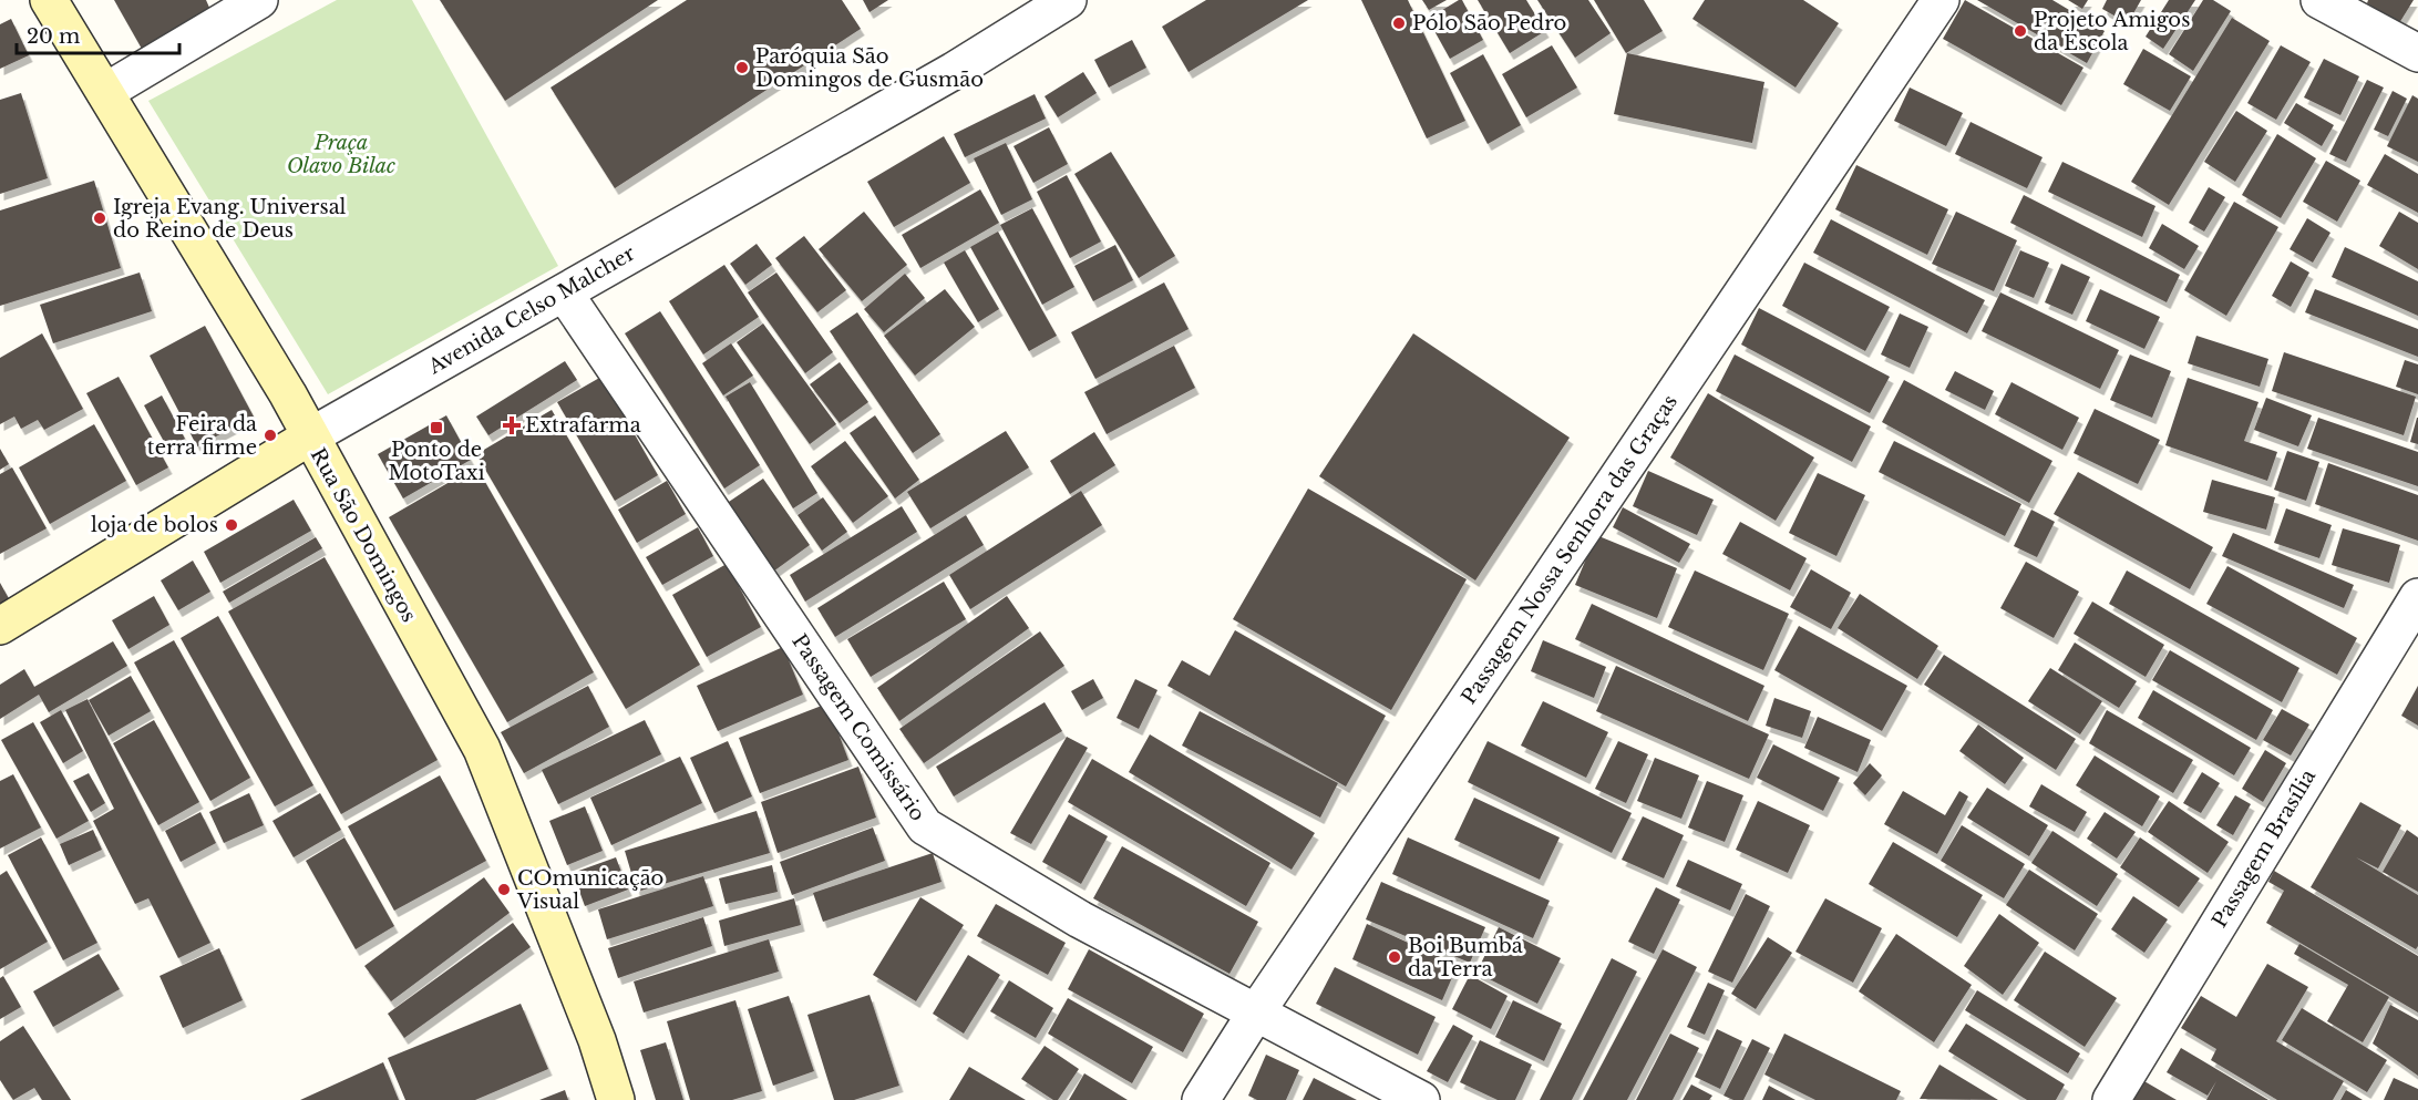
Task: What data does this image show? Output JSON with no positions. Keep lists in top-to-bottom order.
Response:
{
  "streets": {
    "street": [
      "Avenida Celso Malcher",
      "Rua São Domingos",
      "Passagem Nossa Senhora das Graças",
      "Passagem Comissário",
      "Passagem Brasília"
    ]
  },
  "crossings": [
    ["Avenida Celso Malcher", "Rua São Domingos"],
    ["Avenida Celso Malcher", "Passagem Comissário"],
    ["Passagem Nossa Senhora das Graças", "Passagem Comissário"]
  ],
  "parks": ["Praça Olavo Bilac"],
  "places": {
    "other": [
      "Pólo São Pedro",
      "Projeto Amigos da Escola",
      "Paróquia São Domingos de Gusmão",
      "Igreja Evang. Universal do Reino de Deus",
      "Feira da terra firme",
      "loja de bolos",
      "COmunicação Visual",
      "Boi Bumbá da Terra"
    ],
    "health": ["Extrafarma"],
    "transit": ["Ponto de MotoTaxi"]
  },
  "scale_bar": "20 m"
}
